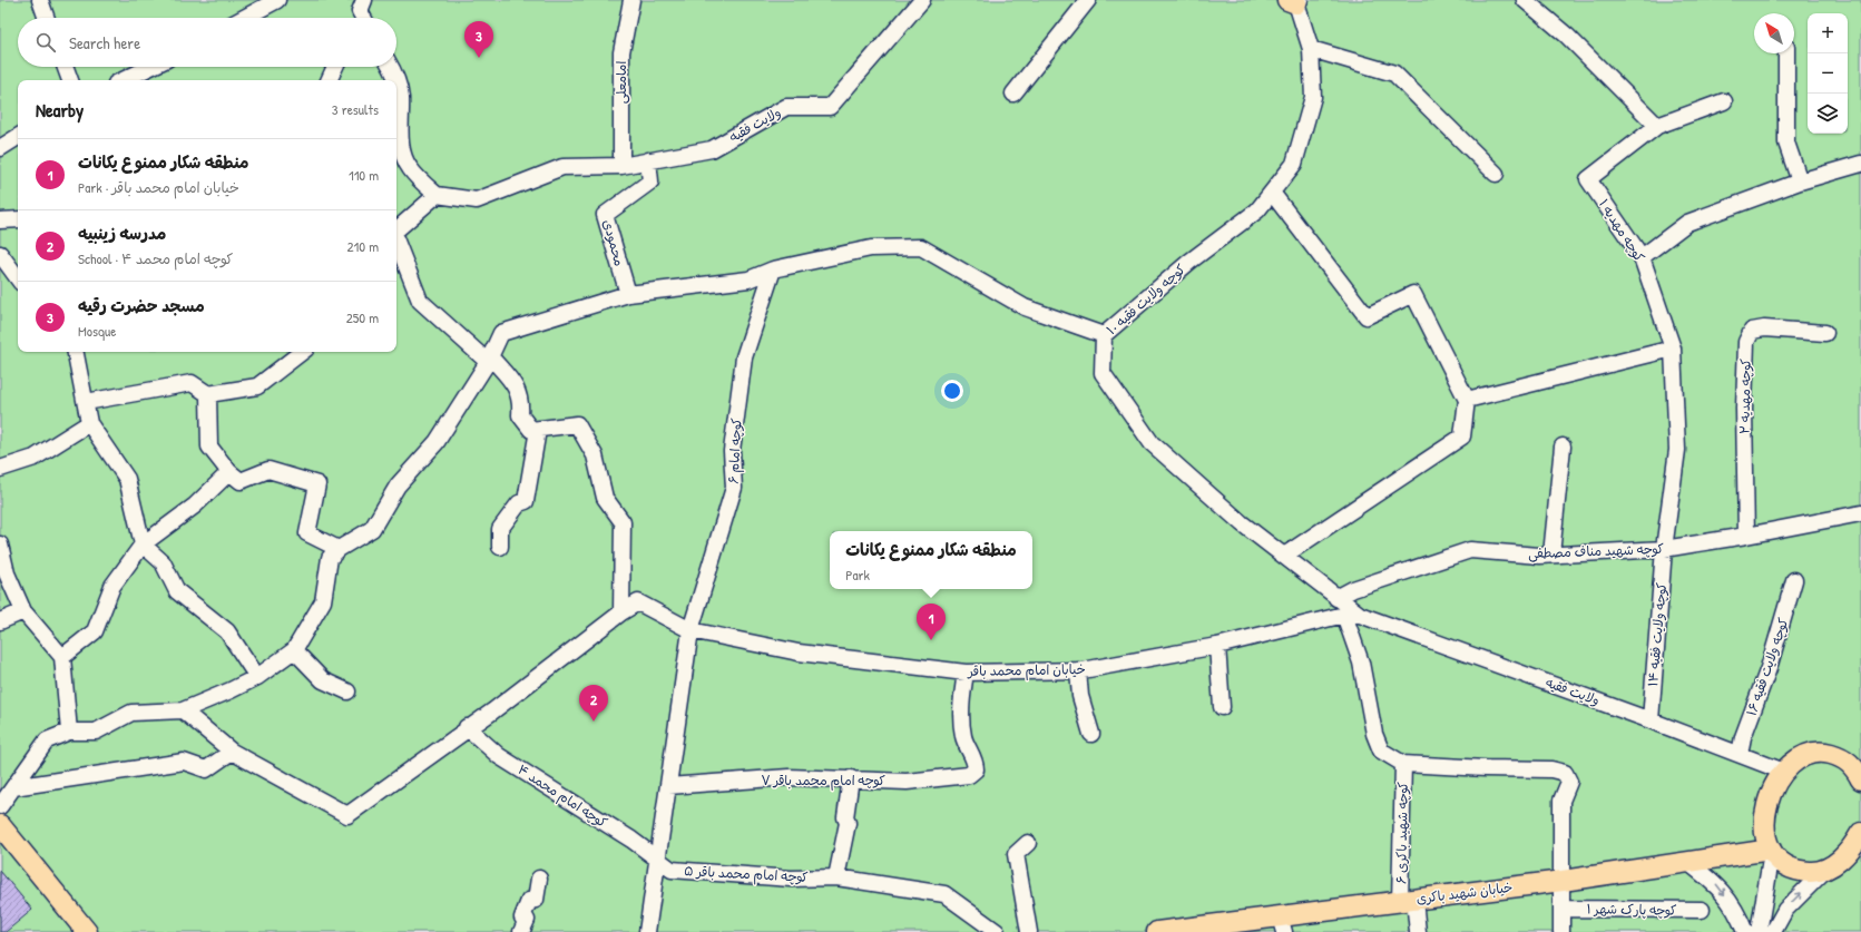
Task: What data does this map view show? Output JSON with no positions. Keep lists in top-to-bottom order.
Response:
{
  "streets": {
    "main road": ["خیابان شهید باکری"],
    "street": [
      "امامعلی",
      "ولایت فقیه",
      "کوچه مهدیه ۱",
      "محمودی",
      "کوچه ولایت فقیه ۱۰",
      "کوچه مهدیه ۲",
      "کوچه امام ۶",
      "کوچه شهید مناف مصطفی",
      "کوچه ولایت فقیه ۱۴",
      "کوچه ولایت فقیه ۱۶",
      "خیابان امام محمد باقر",
      "کوچه امام محمد باقر ۷",
      "کوچه امام محمد ۴",
      "کوچه شهید باکری ۶",
      "کوچه امام محمد باقر ۵",
      "کوچه پارک شهر ۱"
    ]
  },
  "crossings": [
    ["امامعلی", "ولایت فقیه"],
    ["ولایت فقیه", "محمودی"],
    ["ولایت فقیه", "کوچه ولایت فقیه ۱۰"],
    ["ولایت فقیه", "کوچه ولایت فقیه ۱۴"],
    ["ولایت فقیه", "کوچه ولایت فقیه ۱۶"],
    ["ولایت فقیه", "خیابان امام محمد باقر"],
    ["کوچه مهدیه ۱", "کوچه شهید مناف مصطفی"],
    ["کوچه مهدیه ۱", "کوچه ولایت فقیه ۱۴"],
    ["کوچه ولایت فقیه ۱۰", "کوچه شهید مناف مصطفی"],
    ["کوچه ولایت فقیه ۱۰", "خیابان امام محمد باقر"],
    ["کوچه مهدیه ۲", "کوچه شهید مناف مصطفی"],
    ["کوچه امام ۶", "خیابان امام محمد باقر"],
    ["کوچه امام ۶", "کوچه امام محمد باقر ۷"],
    ["کوچه امام ۶", "کوچه امام محمد ۴"],
    ["کوچه امام ۶", "کوچه امام محمد باقر ۵"],
    ["کوچه شهید مناف مصطفی", "کوچه ولایت فقیه ۱۴"],
    ["خیابان امام محمد باقر", "کوچه امام محمد باقر ۷"],
    ["کوچه امام محمد ۴", "کوچه امام محمد باقر ۵"],
    ["کوچه شهید باکری ۶", "خیابان شهید باکری"]
  ],
  "north": "top left",
  "page": {
    "map_buttons": ["+", "−"],
    "search": "Search here",
    "pins": ["3", "1", "2"],
    "heading": ["Nearby", "3 results"],
    "list": [
      {
        "mark": "1",
        "name": "منطقه شکار ممنوع یکانات",
        "note": "Park · خیابان امام محمد باقر",
        "value": "110 m"
      },
      {
        "mark": "2",
        "name": "مدرسه زینبیه",
        "note": "School · کوچه امام محمد ۴",
        "value": "210 m"
      },
      {
        "mark": "3",
        "name": "مسجد حضرت رقیه",
        "note": "Mosque",
        "value": "250 m"
      }
    ],
    "popup": ["منطقه شکار ممنوع یکانات", "Park"]
  }
}
